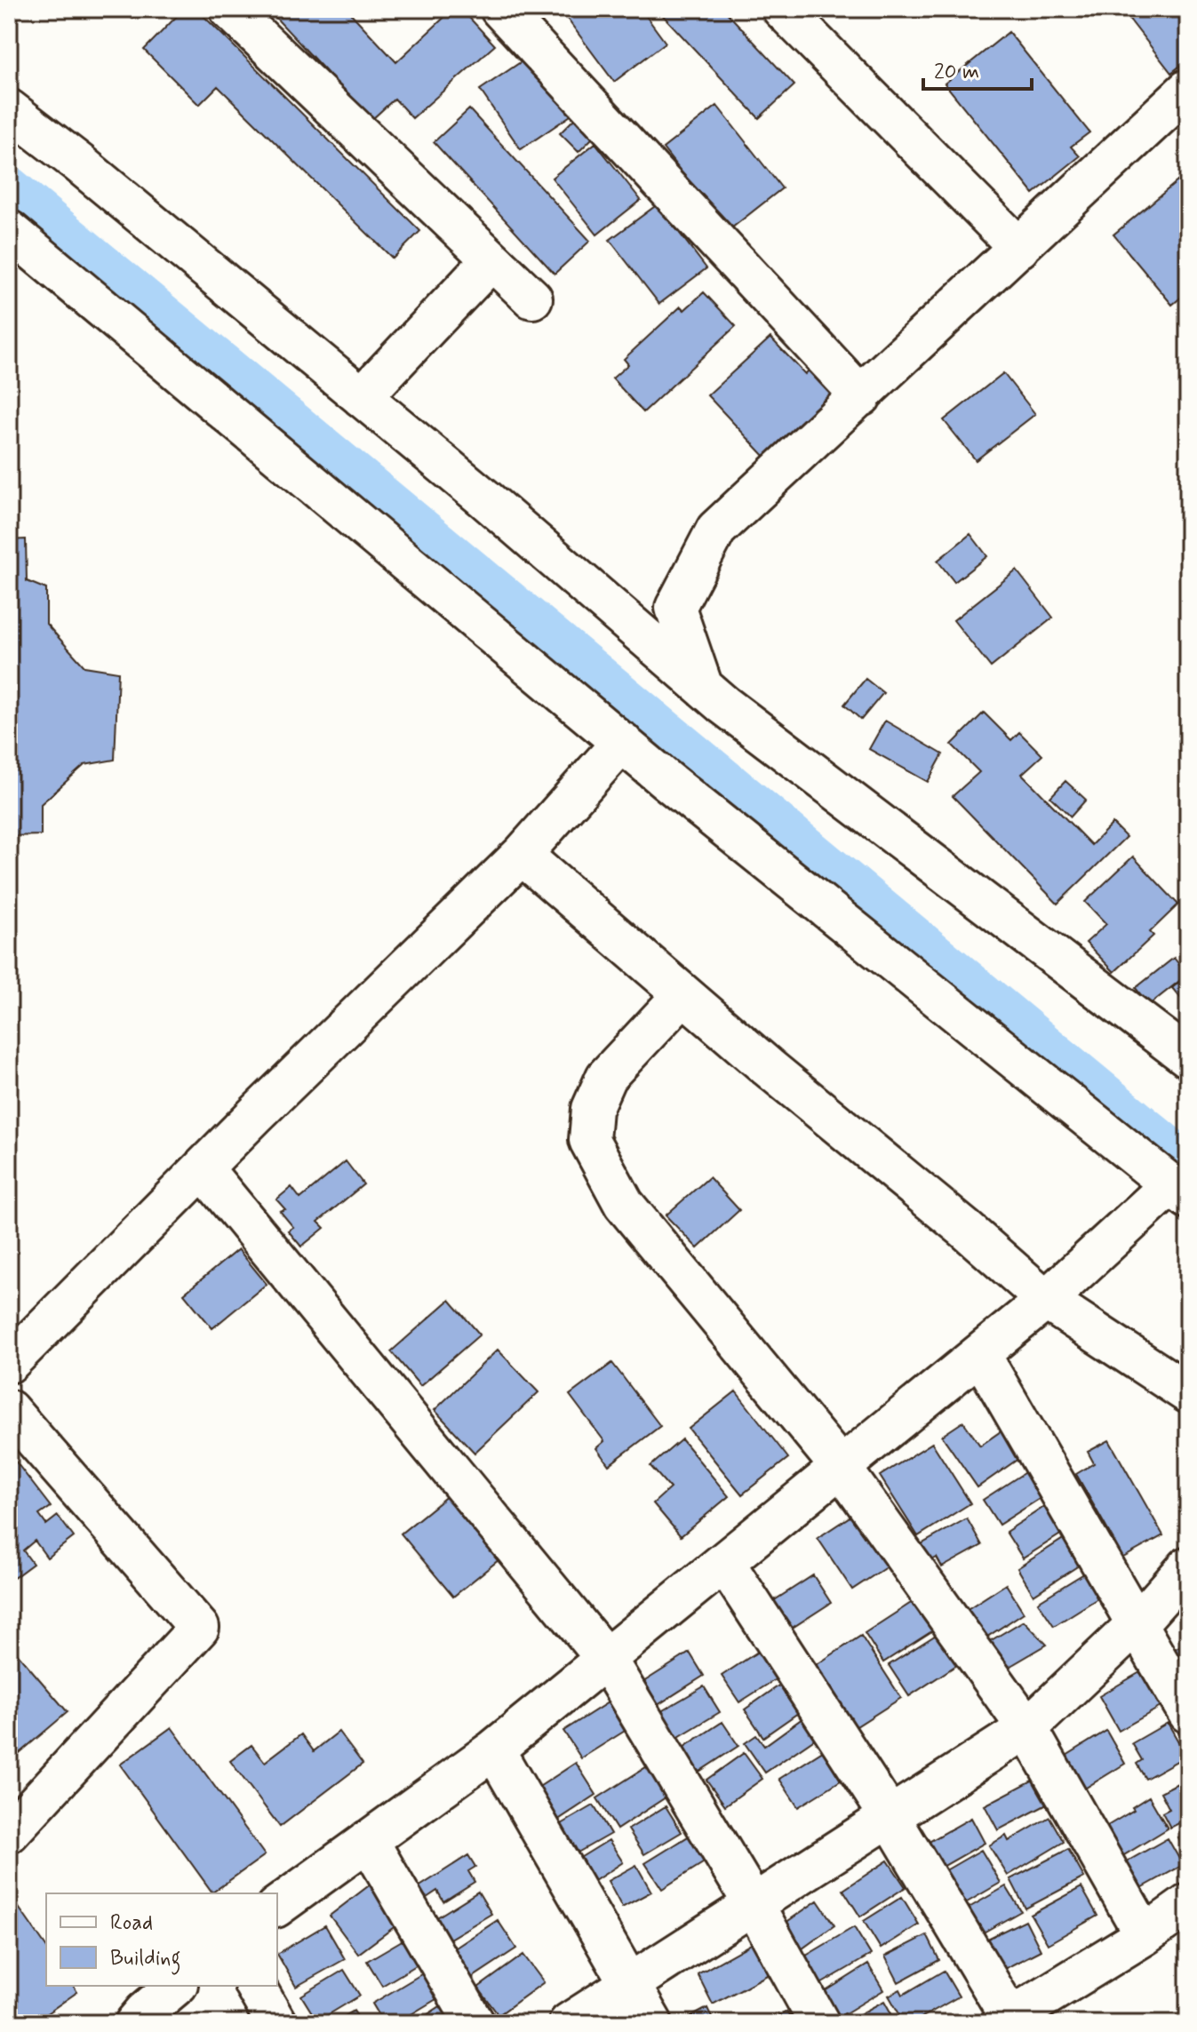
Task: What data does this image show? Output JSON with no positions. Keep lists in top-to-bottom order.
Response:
{
  "legend": ["Road", "Building"],
  "scale_bar": "20 m"
}
